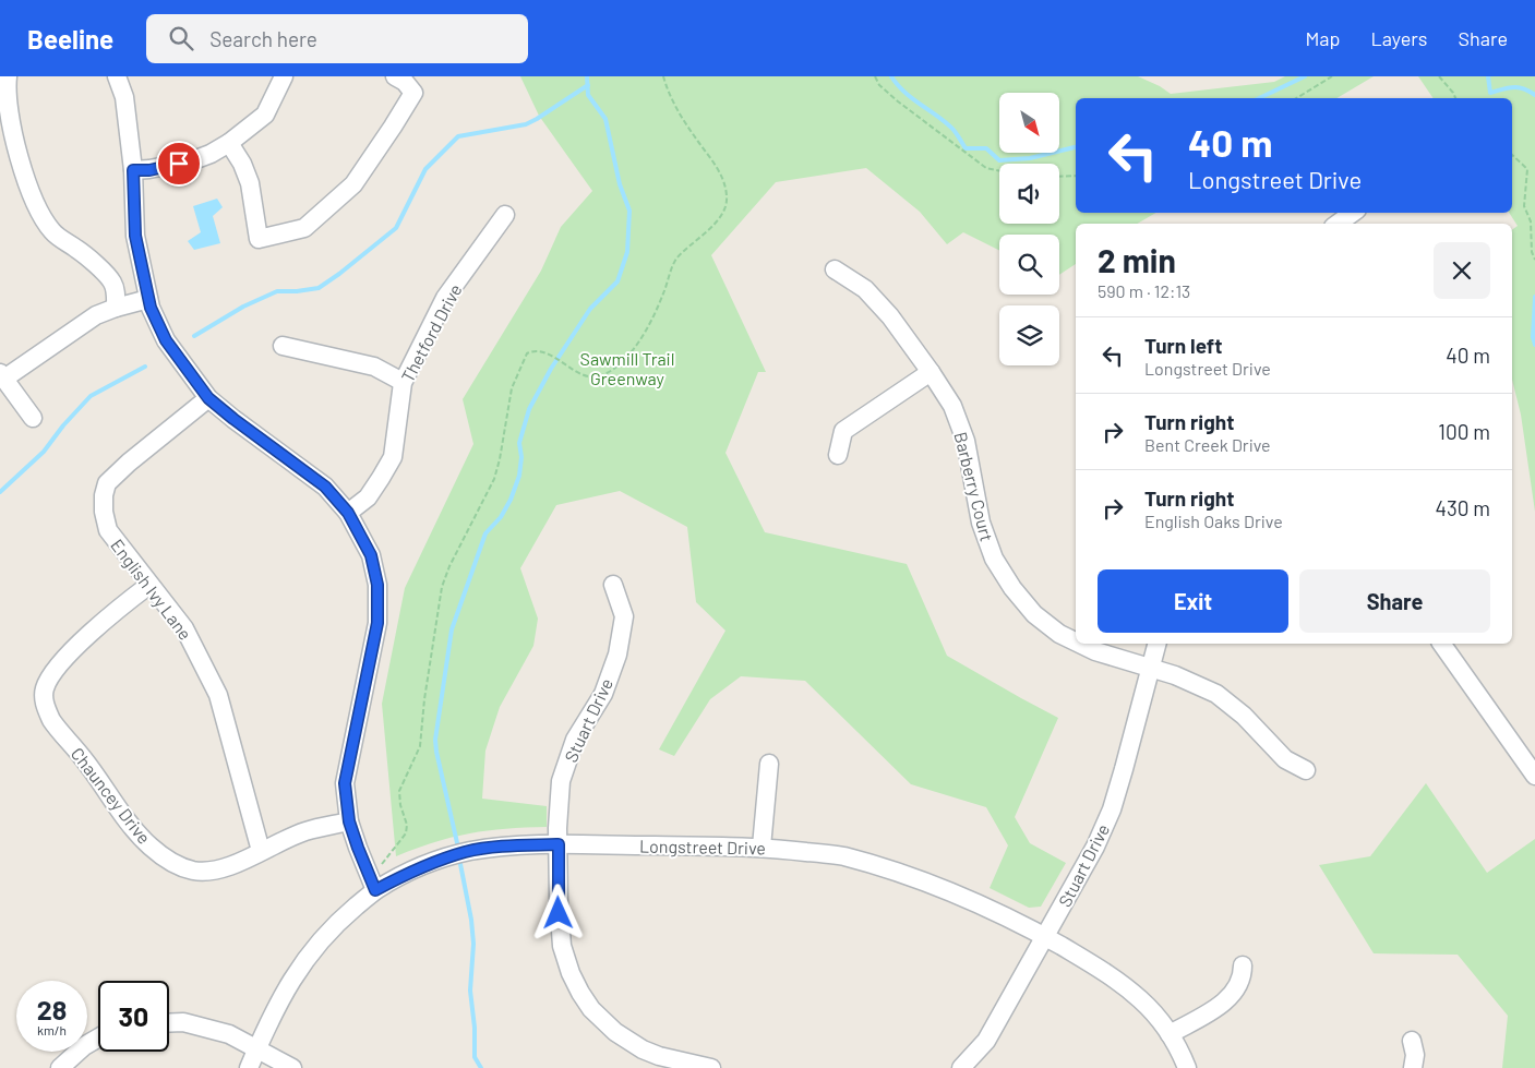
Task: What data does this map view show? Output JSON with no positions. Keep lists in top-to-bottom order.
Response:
{
  "streets": {
    "street": [
      "Thetford Drive",
      "Barberry Court",
      "English Ivy Lane",
      "Stuart Drive",
      "Chauncey Drive",
      "Longstreet Drive"
    ]
  },
  "crossings": [
    ["Barberry Court", "Stuart Drive"],
    ["English Ivy Lane", "Chauncey Drive"],
    ["Stuart Drive", "Longstreet Drive"]
  ],
  "parks": ["Sawmill Trail Greenway"],
  "north": "bottom right",
  "page": {
    "header": "Beeline",
    "search": "Search here",
    "nav": ["Map", "Layers", "Share"],
    "turn": ["40 m", "Longstreet Drive"],
    "heading": ["2 min", "590 m · 12:13"],
    "list": [
      {
        "name": "Turn left",
        "note": "Longstreet Drive",
        "value": "40 m"
      },
      {
        "name": "Turn right",
        "note": "Bent Creek Drive",
        "value": "100 m"
      },
      {
        "name": "Turn right",
        "note": "English Oaks Drive",
        "value": "430 m"
      }
    ],
    "buttons": ["Exit", "Share"],
    "speed": "28 km/h",
    "limit": "30"
  }
}
